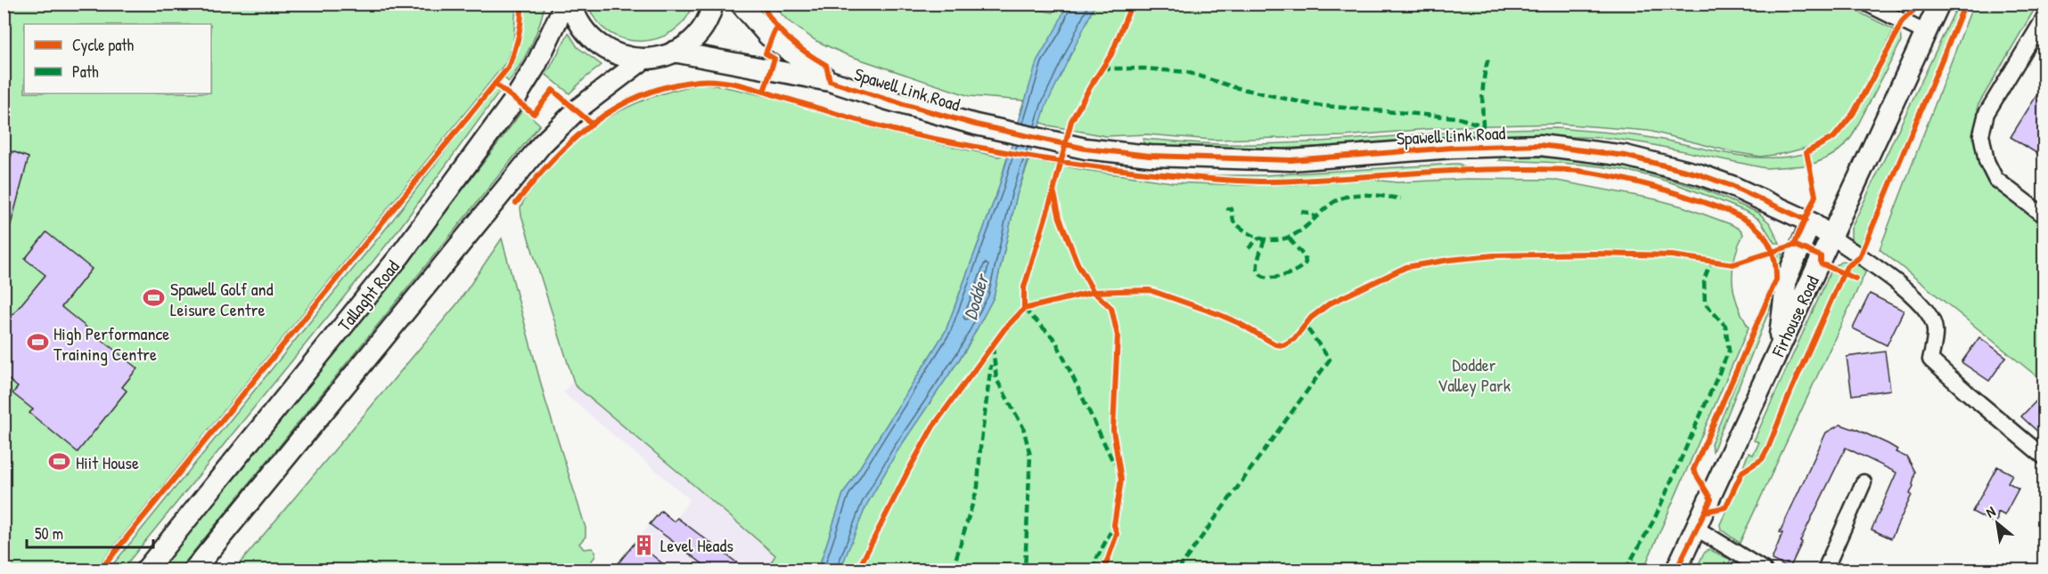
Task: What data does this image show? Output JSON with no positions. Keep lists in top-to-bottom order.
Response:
{
  "streets": {
    "main road": ["Spawell Link Road", "Tallaght Road", "Firhouse Road"]
  },
  "crossings": [
    ["Spawell Link Road", "Firhouse Road"]
  ],
  "water": ["Dodder"],
  "parks": ["Dodder Valley Park"],
  "places": {
    "sports": ["Spawell Golf and Leisure Centre", "High Performance Training Centre", "Hiit House"],
    "building": ["Level Heads"]
  },
  "legend": ["Cycle path", "Path"],
  "scale_bar": "50 m",
  "north": "top left"
}
